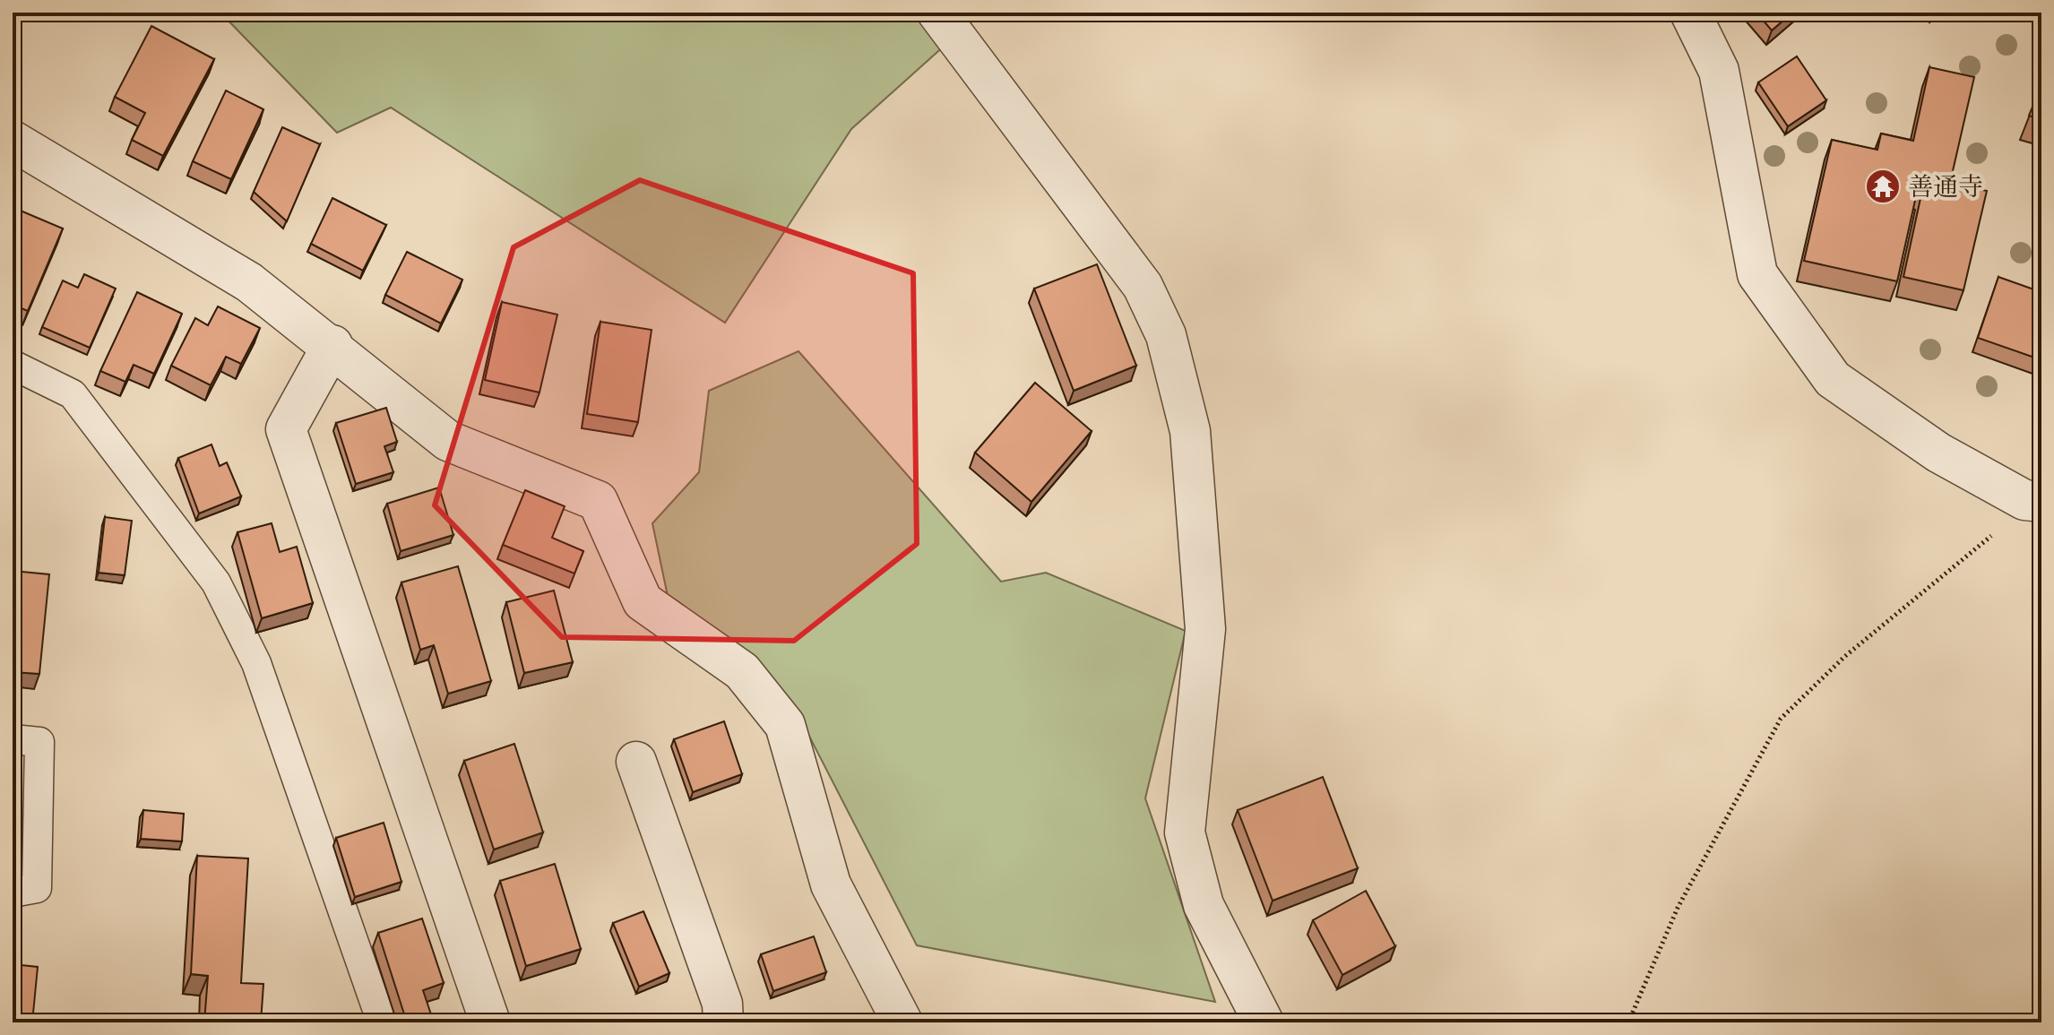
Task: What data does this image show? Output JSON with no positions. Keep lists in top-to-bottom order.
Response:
{
  "places": {
    "temple": ["善通寺"]
  }
}
